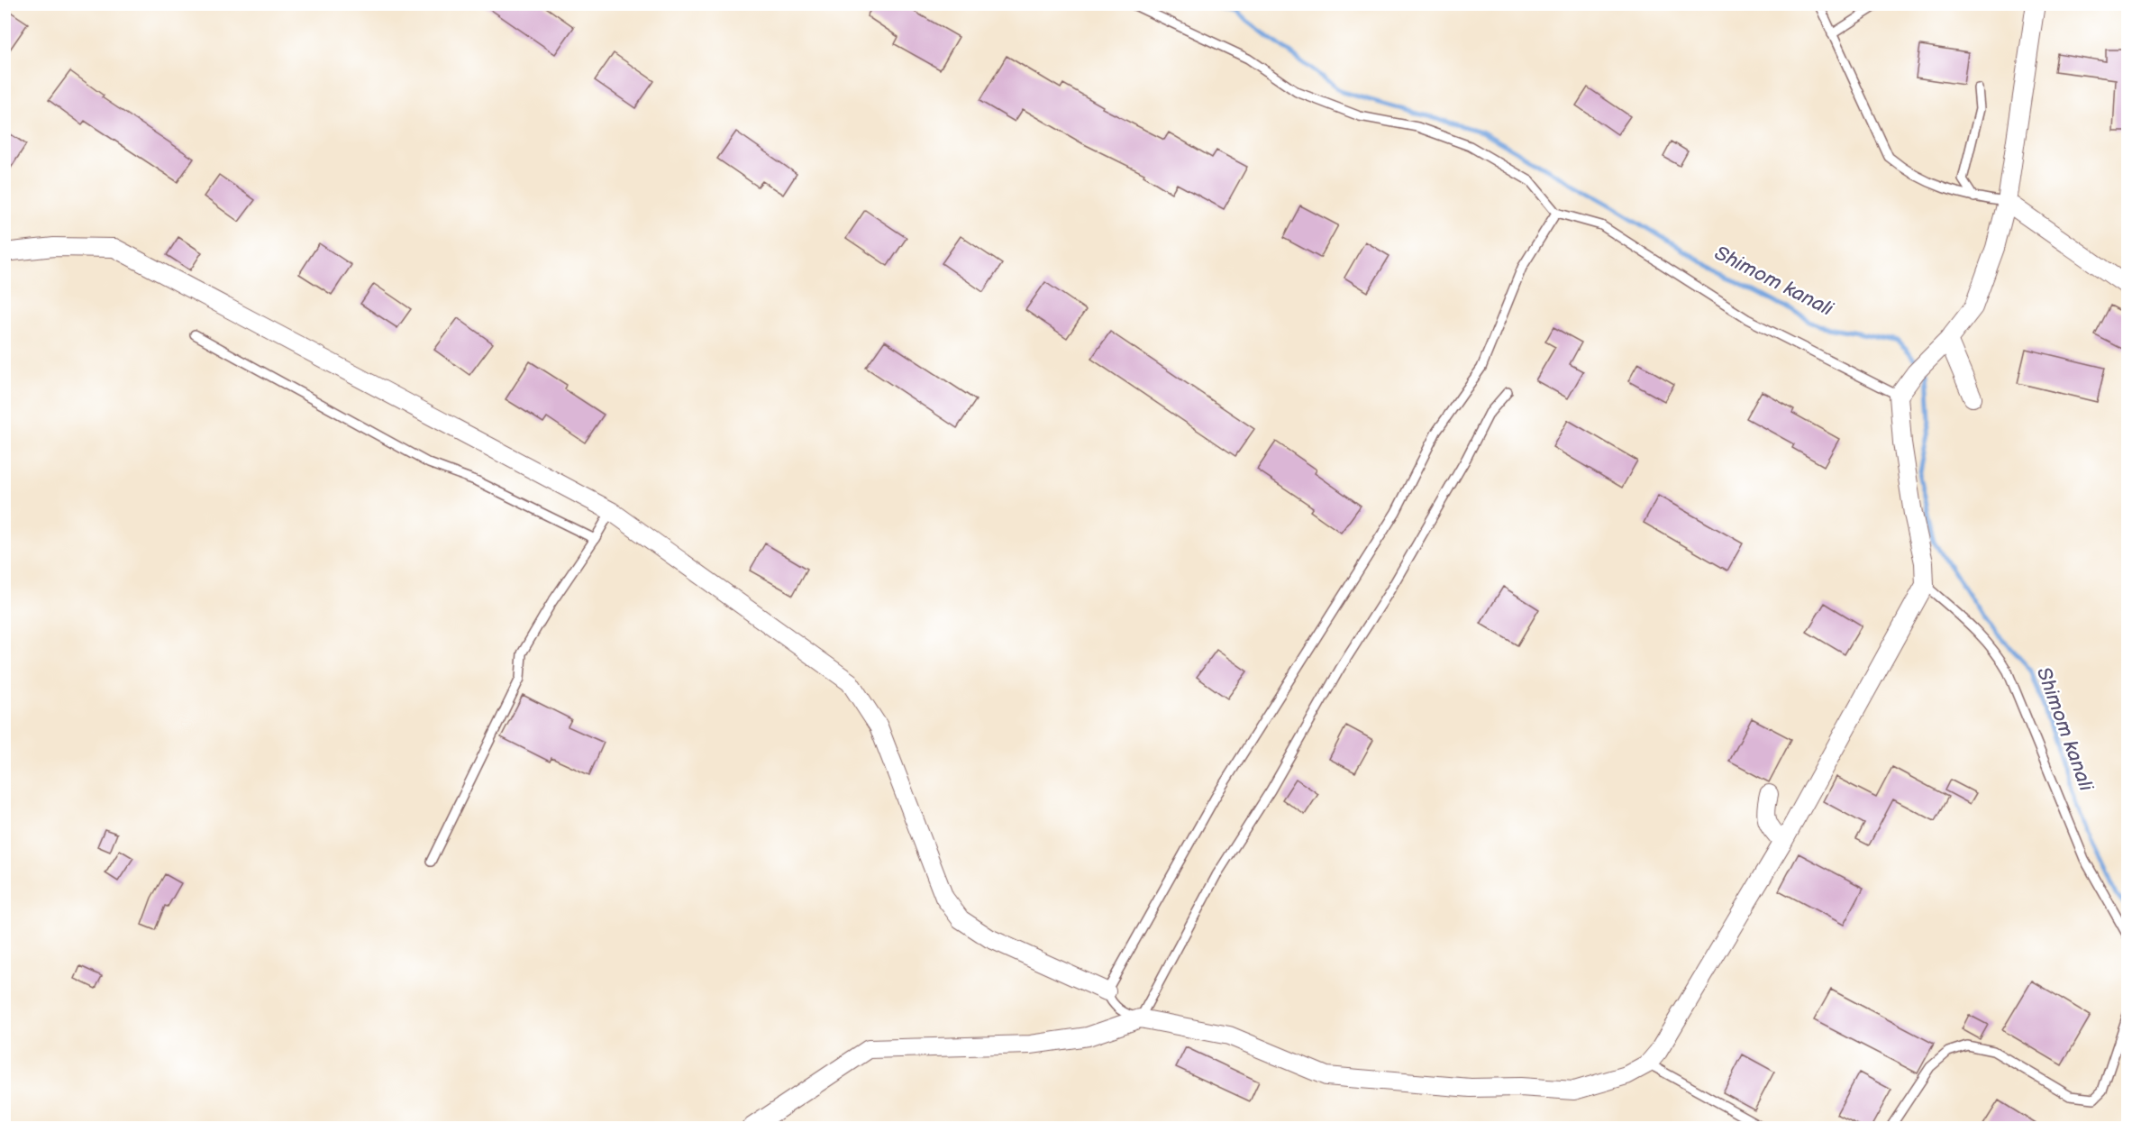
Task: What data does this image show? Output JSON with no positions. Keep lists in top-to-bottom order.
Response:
{
  "water": ["Shimom kanali"]
}
